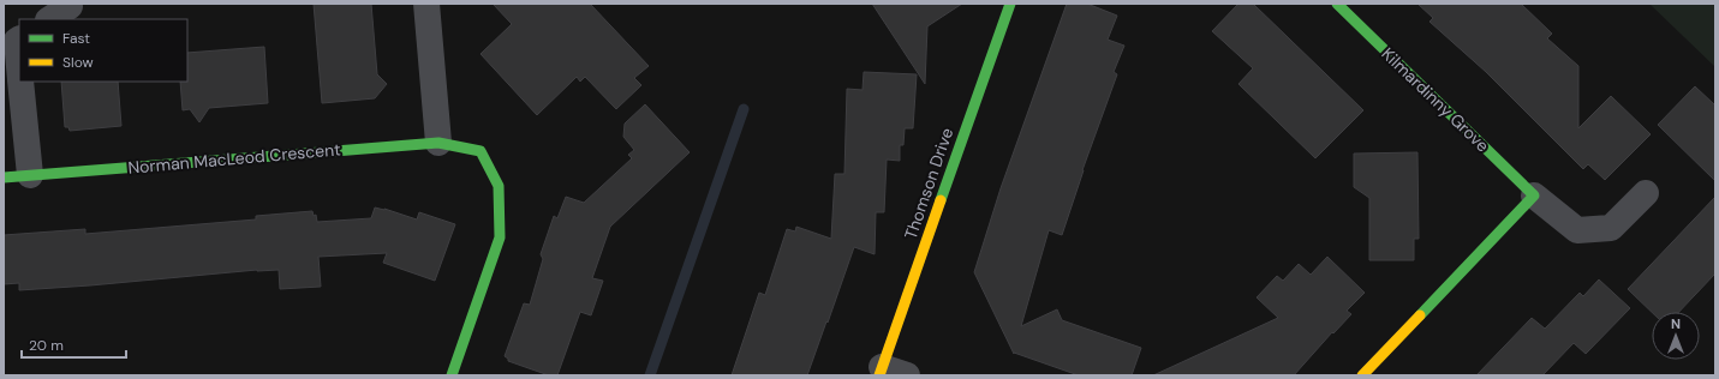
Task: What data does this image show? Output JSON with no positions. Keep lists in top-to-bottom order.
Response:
{
  "streets": {
    "street": ["Kilmardinny Grove", "Norman MacLeod Crescent", "Thomson Drive"]
  },
  "legend": ["Fast", "Slow"],
  "scale_bar": "20 m",
  "north": "top"
}
